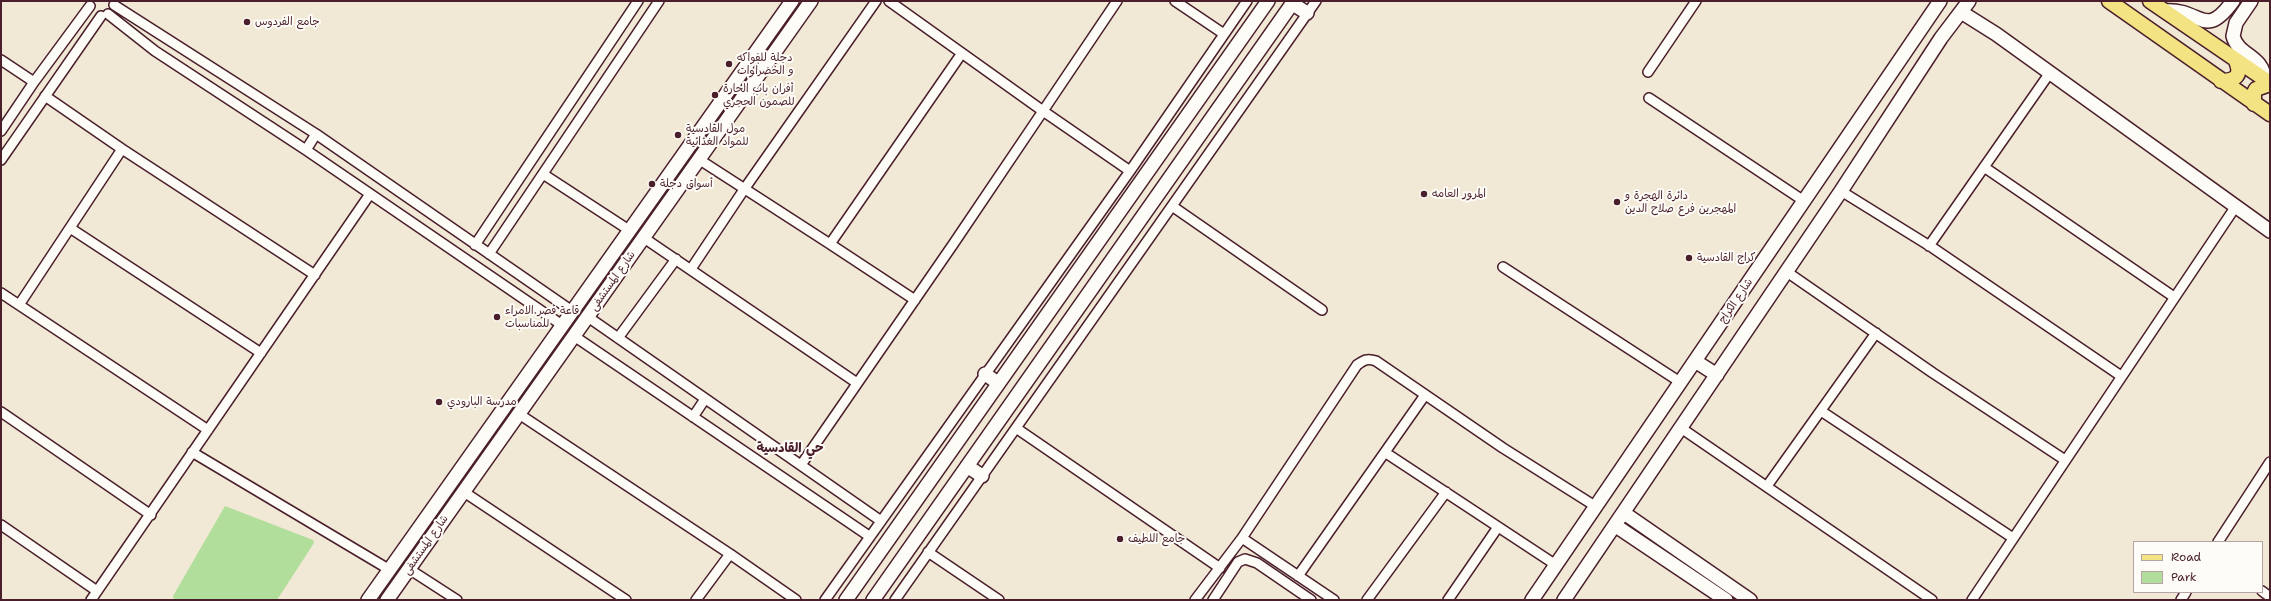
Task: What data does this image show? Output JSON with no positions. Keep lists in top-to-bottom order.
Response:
{
  "streets": {
    "street": ["شارع المستشفى", "شارع الكراج"]
  },
  "districts": ["حي القادسية"],
  "places": [
    "جامع الفردوس",
    "دجلة للفواكه و الخضراوات",
    "أفران باب الحارة للصمون الحجري",
    "مول القادسية للمواد الغذائية",
    "أسواق دجلة",
    "المرور العامه",
    "دائرة الهجرة و المهجرين فرع صلاح الدين",
    "كراج القادسية",
    "قاعة فصر الامراء للمناسبات",
    "مدرسة البارودي",
    "جامع اللطیف"
  ],
  "legend": ["Road", "Park"]
}
